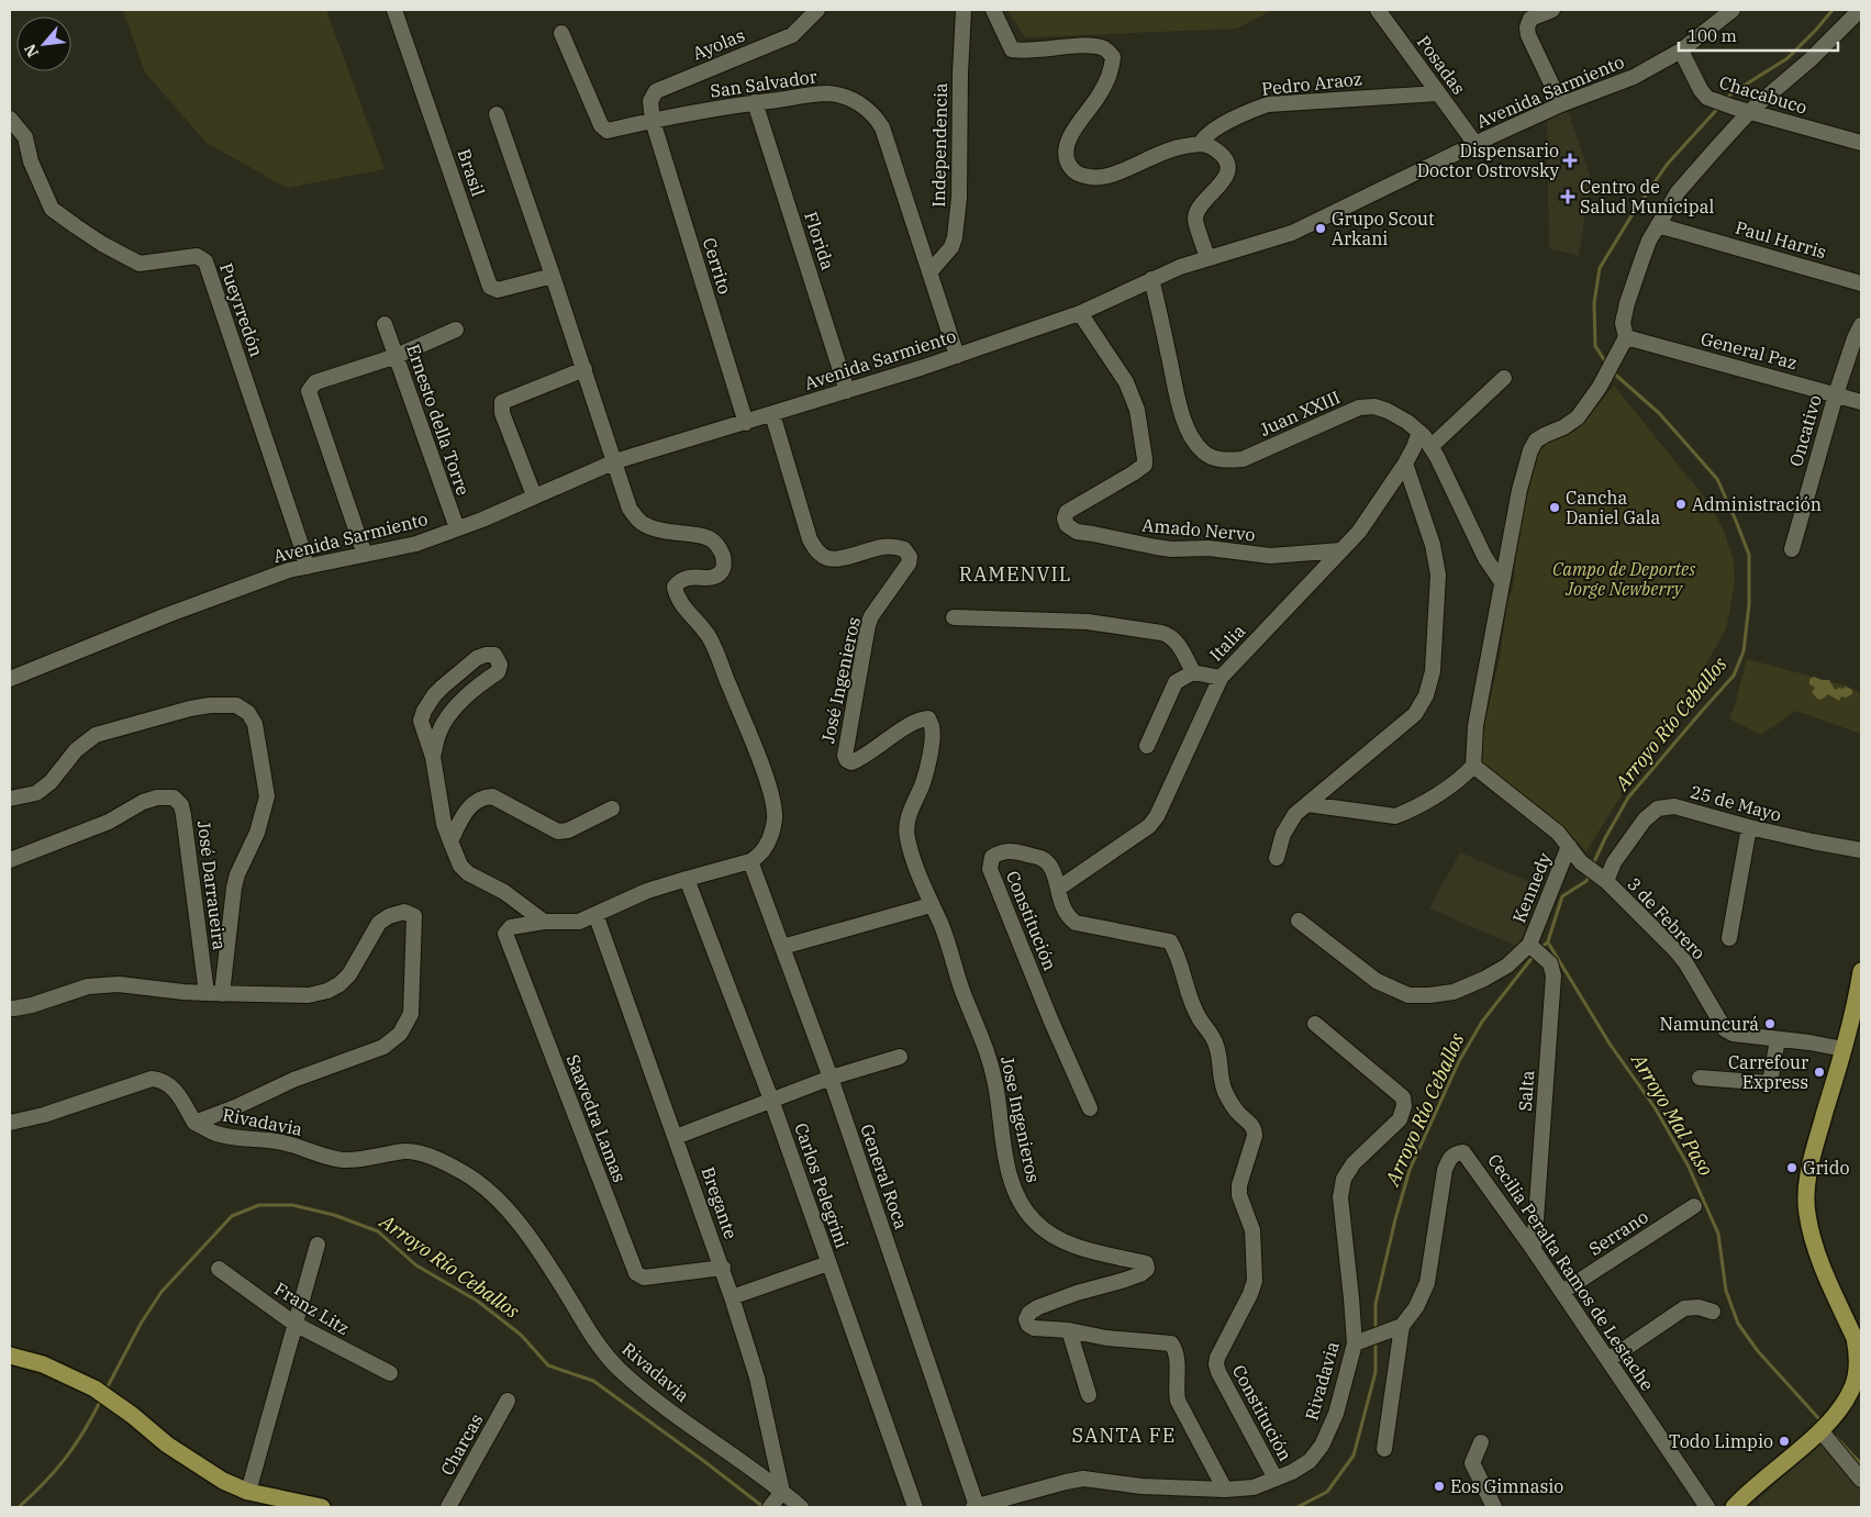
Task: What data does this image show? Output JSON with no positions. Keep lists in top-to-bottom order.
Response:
{
  "streets": {
    "street": [
      "Ayolas",
      "Posadas",
      "San Salvador",
      "Pedro Araoz",
      "Avenida Sarmiento",
      "Chacabuco",
      "Independencia",
      "Brasil",
      "Paul Harris",
      "Florida",
      "Cerrito",
      "Pueyrredón",
      "General Paz",
      "Juan XXIII",
      "Ernesto della Torre",
      "Oncativo",
      "Amado Nervo",
      "Italia",
      "José Ingenieros",
      "25 de Mayo",
      "José Darraueira",
      "Kennedy",
      "3 de Febrero",
      "Constitución",
      "Salta",
      "Saavedra Lamas",
      "Jose Ingenieros",
      "Rivadavia",
      "General Roca",
      "Carlos Pelegrini",
      "Bregante",
      "Serrano",
      "Cecilia Peralta Ramos de Lestache",
      "Franz Litz",
      "Charcas"
    ]
  },
  "crossings": [
    ["Ayolas", "San Salvador"],
    ["Ayolas", "Cerrito"],
    ["Posadas", "Pedro Araoz"],
    ["Posadas", "Avenida Sarmiento"],
    ["San Salvador", "Avenida Sarmiento"],
    ["San Salvador", "Independencia"],
    ["San Salvador", "Florida"],
    ["San Salvador", "Cerrito"],
    ["Avenida Sarmiento", "Chacabuco"],
    ["Avenida Sarmiento", "Florida"],
    ["Avenida Sarmiento", "Cerrito"],
    ["Avenida Sarmiento", "Pueyrredón"],
    ["Avenida Sarmiento", "Juan XXIII"],
    ["Avenida Sarmiento", "Ernesto della Torre"],
    ["Avenida Sarmiento", "Amado Nervo"],
    ["Avenida Sarmiento", "José Ingenieros"],
    ["General Paz", "Oncativo"],
    ["Juan XXIII", "Italia"],
    ["Amado Nervo", "Italia"],
    ["José Ingenieros", "Jose Ingenieros"],
    ["25 de Mayo", "3 de Febrero"],
    ["José Darraueira", "Rivadavia"],
    ["Kennedy", "3 de Febrero"],
    ["Kennedy", "Salta"],
    ["Constitución", "Rivadavia"],
    ["Salta", "Cecilia Peralta Ramos de Lestache"],
    ["Saavedra Lamas", "Bregante"],
    ["Jose Ingenieros", "Rivadavia"],
    ["Rivadavia", "General Roca"],
    ["Rivadavia", "Bregante"],
    ["Serrano", "Cecilia Peralta Ramos de Lestache"]
  ],
  "districts": ["RAMENVIL", "SANTA FE"],
  "water": ["Arroyo Río Ceballos", "Arroyo Mal Paso"],
  "parks": ["Campo de Deportes Jorge Newberry"],
  "places": {
    "health": ["Dispensario Doctor Ostrovsky", "Centro de Salud Municipal"],
    "other": [
      "Grupo Scout Arkani",
      "Administración",
      "Cancha Daniel Gala",
      "Namuncurá",
      "Carrefour Express",
      "Grido",
      "Todo Limpio",
      "Eos Gimnasio"
    ]
  },
  "scale_bar": "100 m",
  "north": "bottom left"
}
